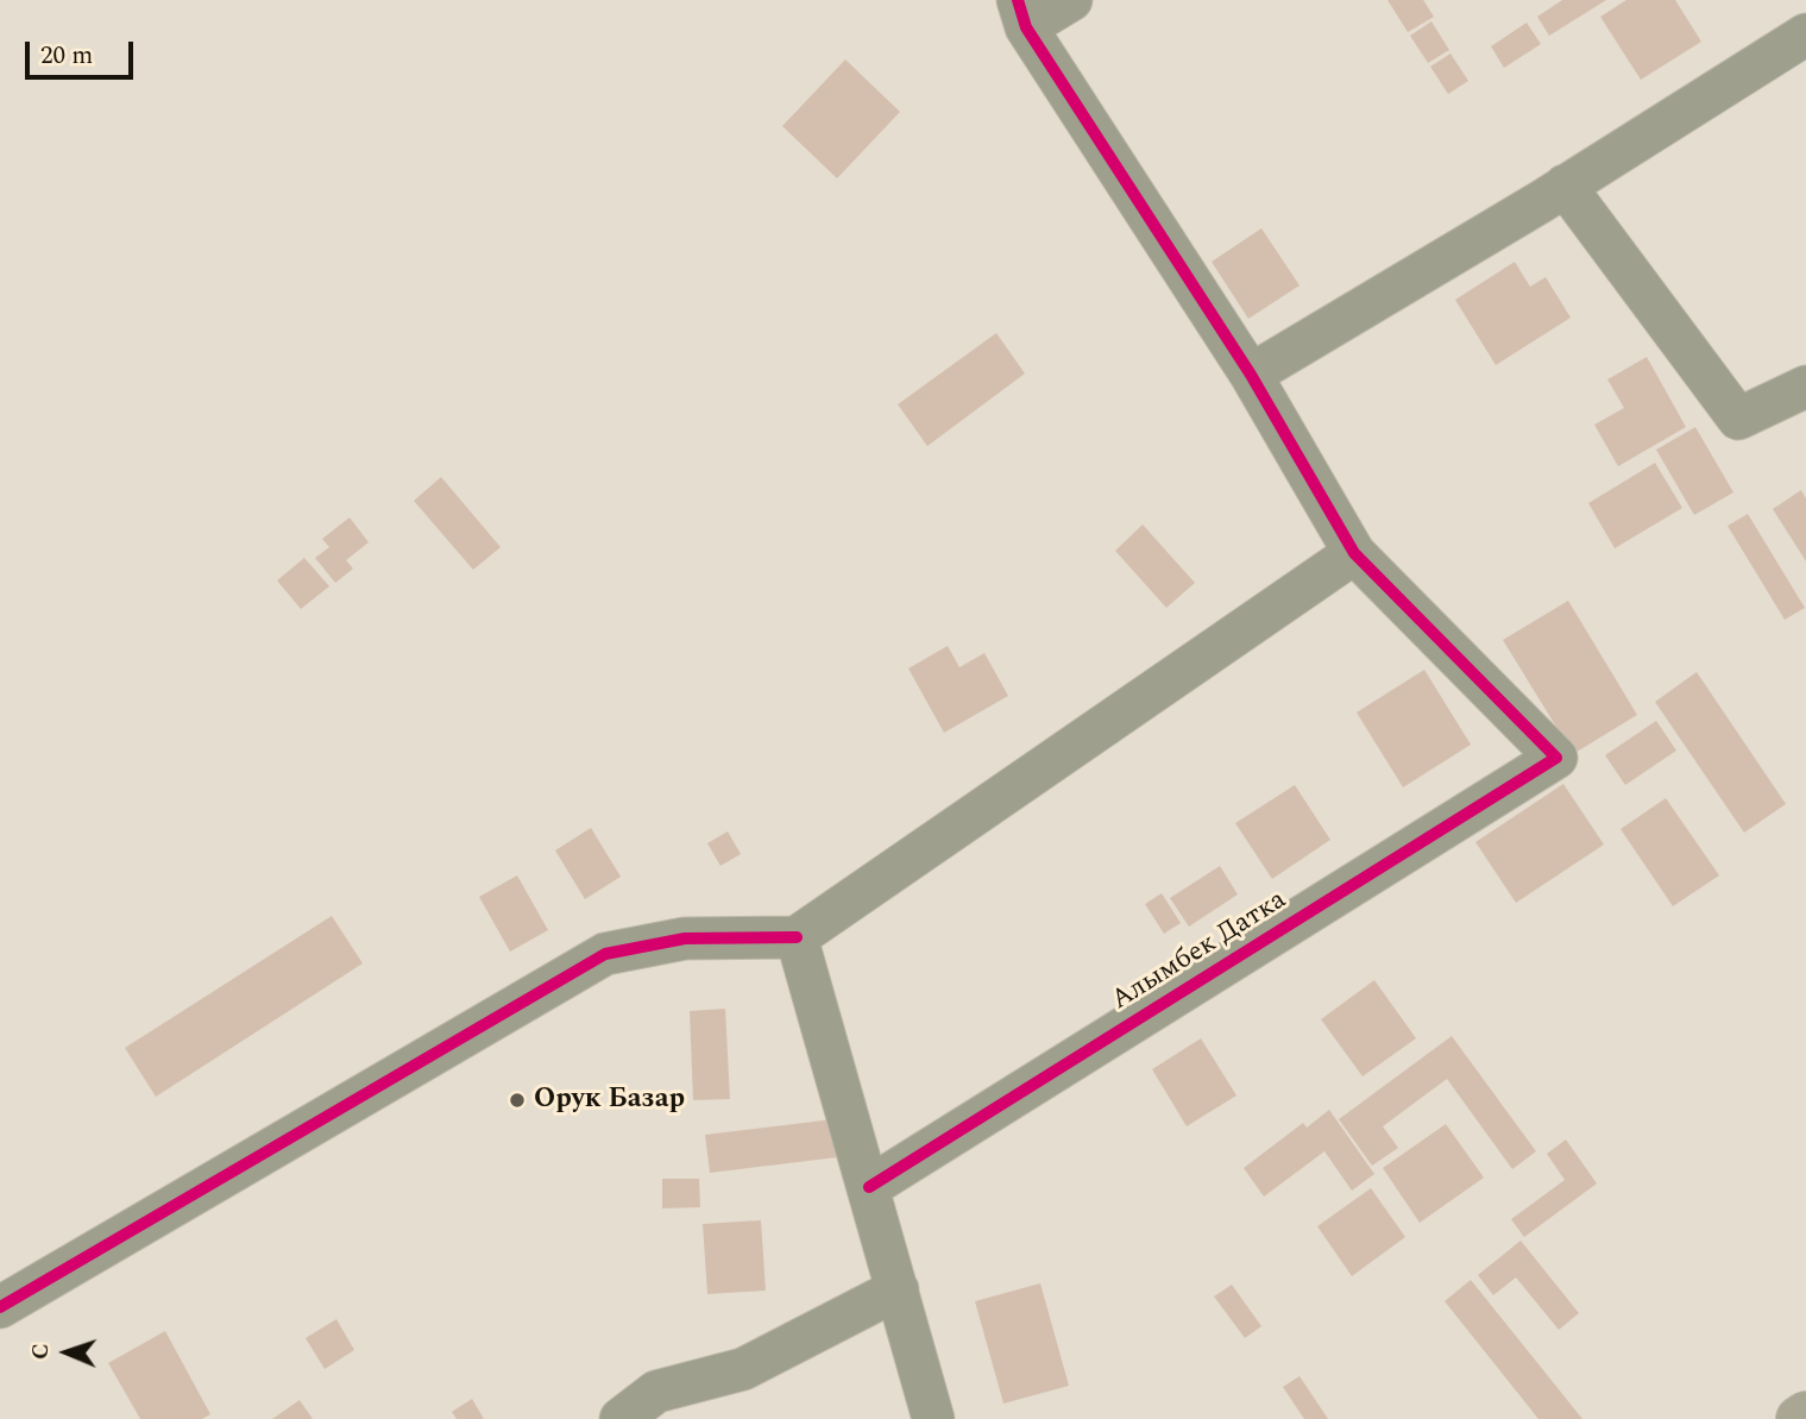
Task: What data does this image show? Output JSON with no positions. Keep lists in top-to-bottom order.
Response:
{
  "streets": {
    "street": ["Алымбек Датка"]
  },
  "places": ["Орук Базар"],
  "scale_bar": "20 m",
  "north": "left"
}
